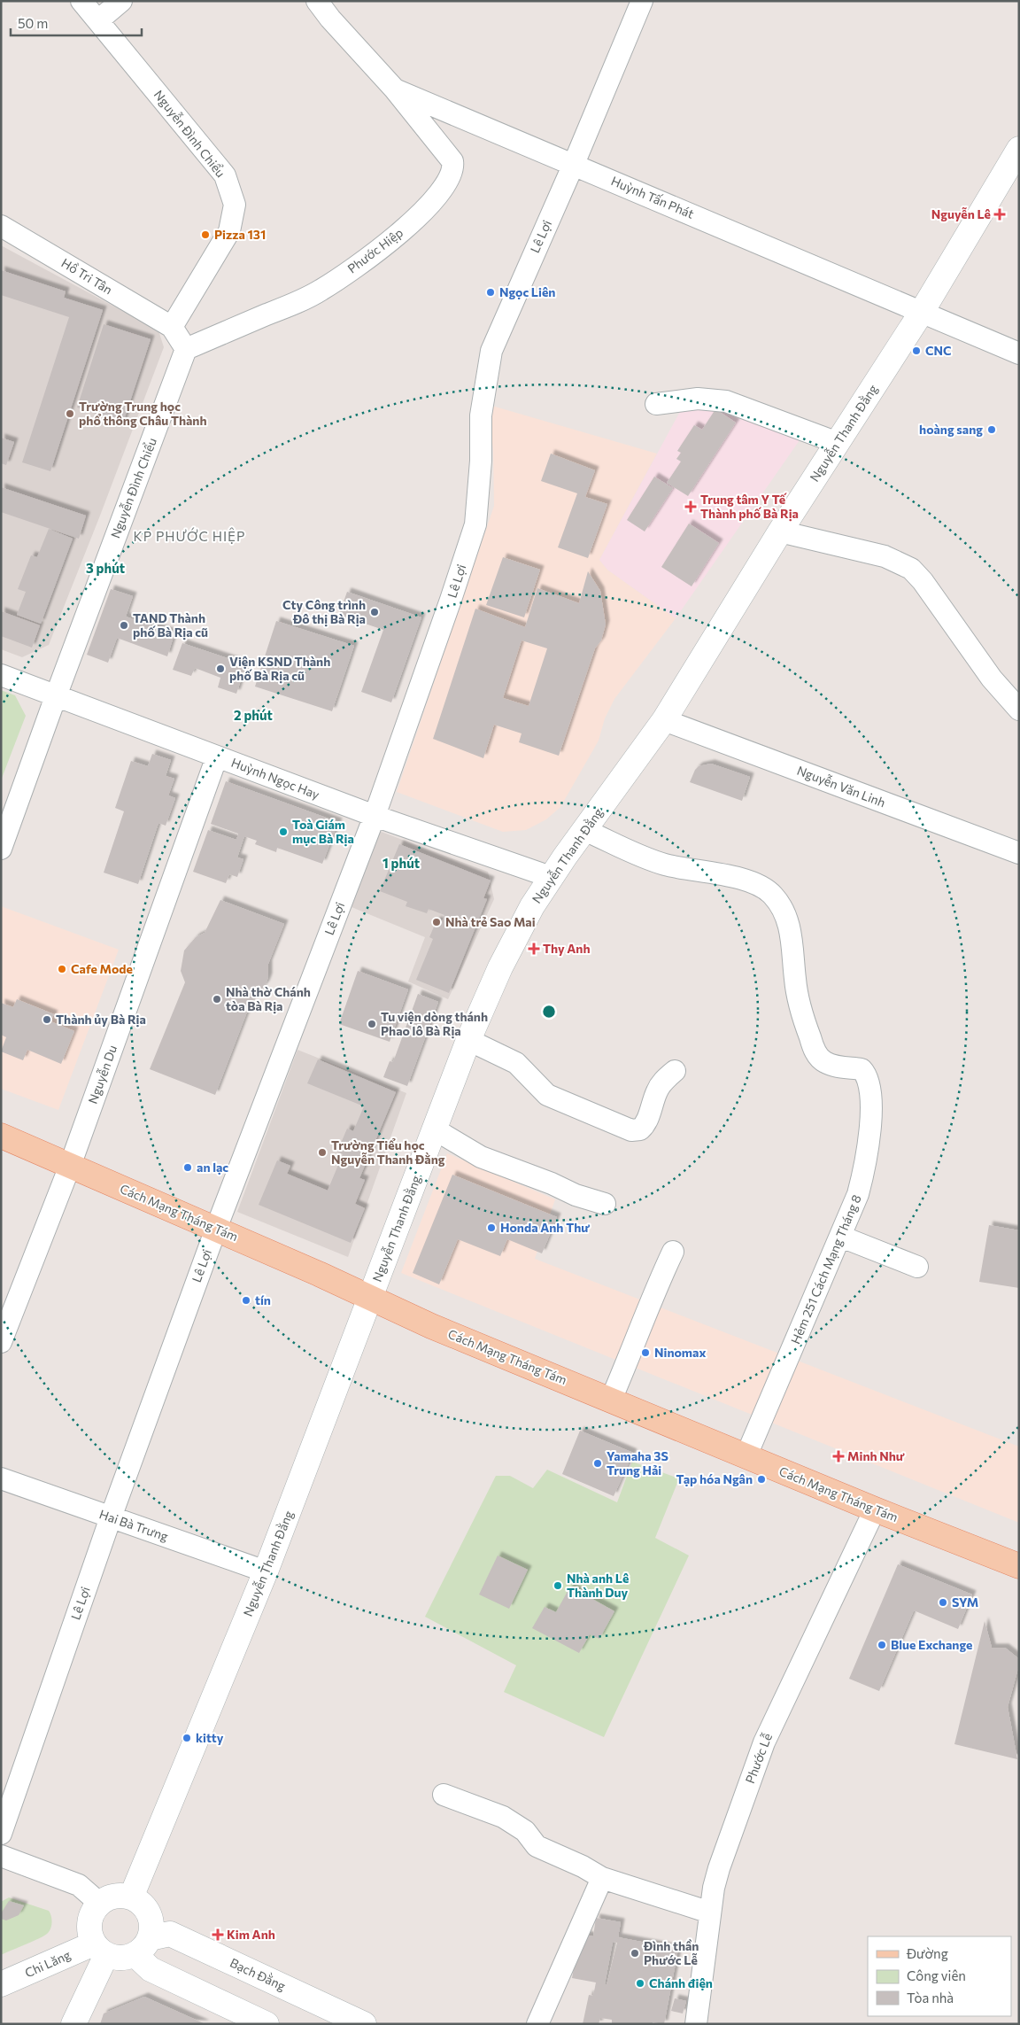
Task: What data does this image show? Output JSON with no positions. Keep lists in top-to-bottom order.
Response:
{
  "streets": {
    "main road": [
      "Nguyễn Thanh Đằng",
      "Cách Mạng Tháng Tám",
      "Chi Lăng",
      "Bạch Đằng"
    ],
    "street": [
      "Nguyễn Đình Chiểu",
      "Huỳnh Tấn Phát",
      "Lê Lợi",
      "Phước Hiệp",
      "Hồ Tri Tân",
      "Huỳnh Ngọc Hay",
      "Nguyễn Văn Linh",
      "Nguyễn Du",
      "Hẻm 251 Cách Mạng Tháng 8",
      "Hai Bà Trưng",
      "Phước Lễ"
    ]
  },
  "crossings": [
    ["Nguyễn Đình Chiểu", "Phước Hiệp"],
    ["Nguyễn Đình Chiểu", "Hồ Tri Tân"],
    ["Nguyễn Đình Chiểu", "Huỳnh Ngọc Hay"],
    ["Huỳnh Tấn Phát", "Lê Lợi"],
    ["Huỳnh Tấn Phát", "Phước Hiệp"],
    ["Huỳnh Tấn Phát", "Nguyễn Thanh Đằng"],
    ["Lê Lợi", "Huỳnh Ngọc Hay"],
    ["Lê Lợi", "Cách Mạng Tháng Tám"],
    ["Lê Lợi", "Hai Bà Trưng"],
    ["Nguyễn Thanh Đằng", "Huỳnh Ngọc Hay"],
    ["Nguyễn Thanh Đằng", "Nguyễn Văn Linh"],
    ["Nguyễn Thanh Đằng", "Cách Mạng Tháng Tám"],
    ["Nguyễn Thanh Đằng", "Hẻm 251 Cách Mạng Tháng 8"],
    ["Nguyễn Thanh Đằng", "Hai Bà Trưng"],
    ["Nguyễn Thanh Đằng", "Chi Lăng"],
    ["Nguyễn Thanh Đằng", "Bạch Đằng"],
    ["Huỳnh Ngọc Hay", "Nguyễn Du"],
    ["Nguyễn Du", "Cách Mạng Tháng Tám"],
    ["Cách Mạng Tháng Tám", "Hẻm 251 Cách Mạng Tháng 8"],
    ["Cách Mạng Tháng Tám", "Phước Lễ"],
    ["Chi Lăng", "Bạch Đằng"]
  ],
  "districts": ["KP PHƯỚC HIỆP"],
  "places": {
    "health": [
      "Nguyễn Lê",
      "Trung tâm Y Tế Thành phố Bà Rịa",
      "Thy Anh",
      "Minh Như",
      "Kim Anh"
    ],
    "other": [
      "Pizza 131",
      "Ngọc Liên",
      "CNC",
      "Trường Trung học phổ thông Châu Thành",
      "hoàng sang",
      "Cty Công trình Đô thị Bà Rịa",
      "TAND Thành phố Bà Rịa cũ",
      "Viện KSND Thành phố Bà Rịa cũ",
      "Toà Giám mục Bà Rịa",
      "Nhà trẻ Sao Mai",
      "Cafe Mode",
      "Nhà thờ Chánh tòa Bà Rịa",
      "Thành ủy Bà Rịa",
      "Tu viện dòng thánh Phao lô Bà Rịa",
      "Trường Tiểu học Nguyễn Thanh Đằng",
      "an lạc",
      "Honda Anh Thư",
      "tín",
      "Ninomax",
      "Yamaha 3S Trung Hải",
      "Tạp hóa Ngân",
      "Nhà anh Lê Thành Duy",
      "SYM",
      "Blue Exchange",
      "kitty",
      "Đình thần Phước Lễ",
      "Chánh điện"
    ]
  },
  "legend": ["Đường", "Công viên", "Tòa nhà"],
  "scale_bar": "50 m",
  "rings": ["3 phút", "2 phút", "1 phút"]
}
